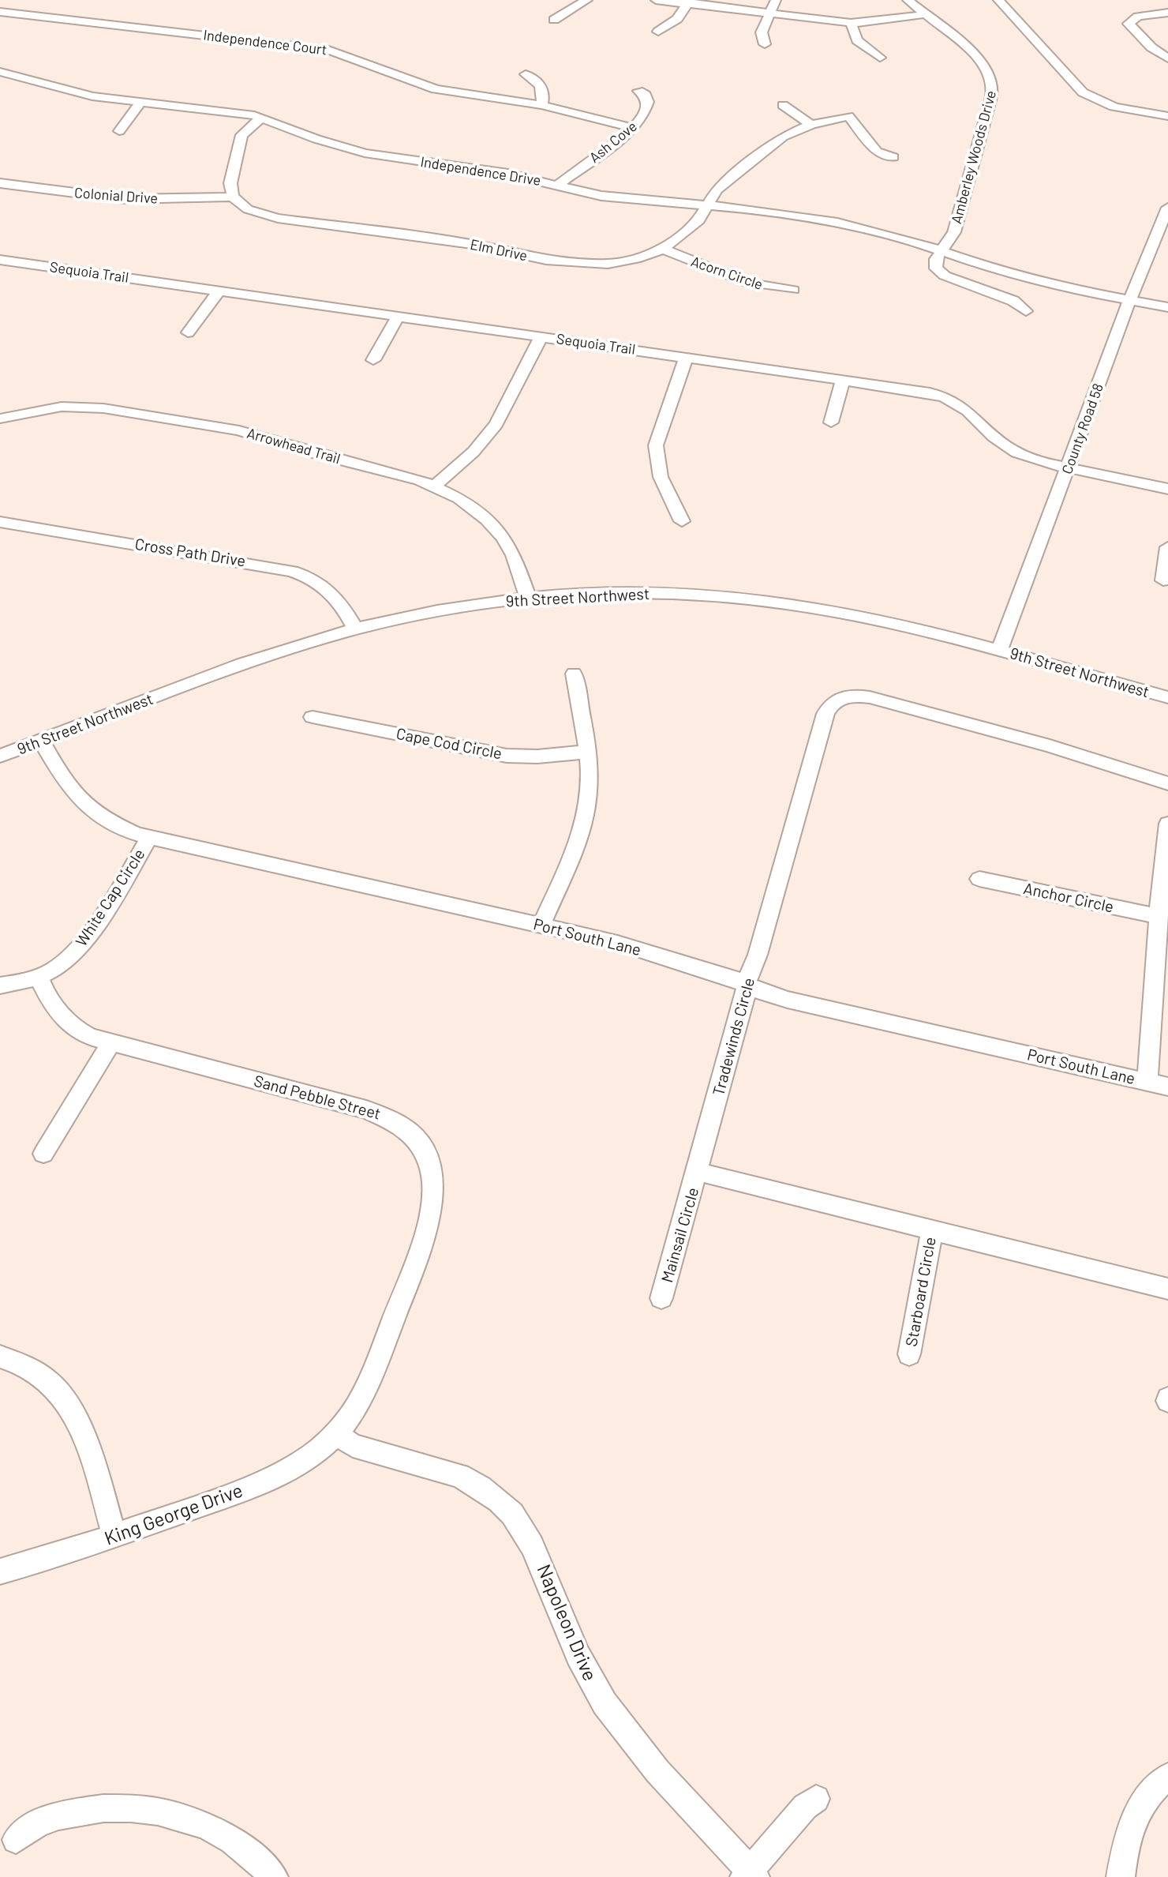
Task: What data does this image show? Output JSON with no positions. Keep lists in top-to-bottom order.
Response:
{
  "streets": {
    "street": [
      "Independence Court",
      "Ash Cove",
      "Amberley Woods Drive",
      "Independence Drive",
      "Colonial Drive",
      "Elm Drive",
      "Sequoia Trail",
      "Acorn Circle",
      "County Road 58",
      "Arrowhead Trail",
      "Cross Path Drive",
      "9th Street Northwest",
      "Cape Cod Circle",
      "White Cap Circle",
      "Anchor Circle",
      "Port South Lane",
      "Tradewinds Circle",
      "Sand Pebble Street",
      "Mainsail Circle",
      "Starboard Circle",
      "King George Drive",
      "Napoleon Drive"
    ]
  },
  "crossings": [
    ["Independence Court", "Ash Cove"],
    ["Ash Cove", "Independence Drive"],
    ["Amberley Woods Drive", "Independence Drive"],
    ["Independence Drive", "Elm Drive"],
    ["Independence Drive", "County Road 58"],
    ["Colonial Drive", "Elm Drive"],
    ["Elm Drive", "Acorn Circle"],
    ["Sequoia Trail", "County Road 58"],
    ["County Road 58", "9th Street Northwest"],
    ["Arrowhead Trail", "9th Street Northwest"],
    ["Cross Path Drive", "9th Street Northwest"],
    ["9th Street Northwest", "Port South Lane"],
    ["White Cap Circle", "Port South Lane"],
    ["White Cap Circle", "Sand Pebble Street"],
    ["Port South Lane", "Tradewinds Circle"],
    ["Tradewinds Circle", "Mainsail Circle"],
    ["Sand Pebble Street", "King George Drive"],
    ["Sand Pebble Street", "Napoleon Drive"],
    ["King George Drive", "Napoleon Drive"]
  ]
}
